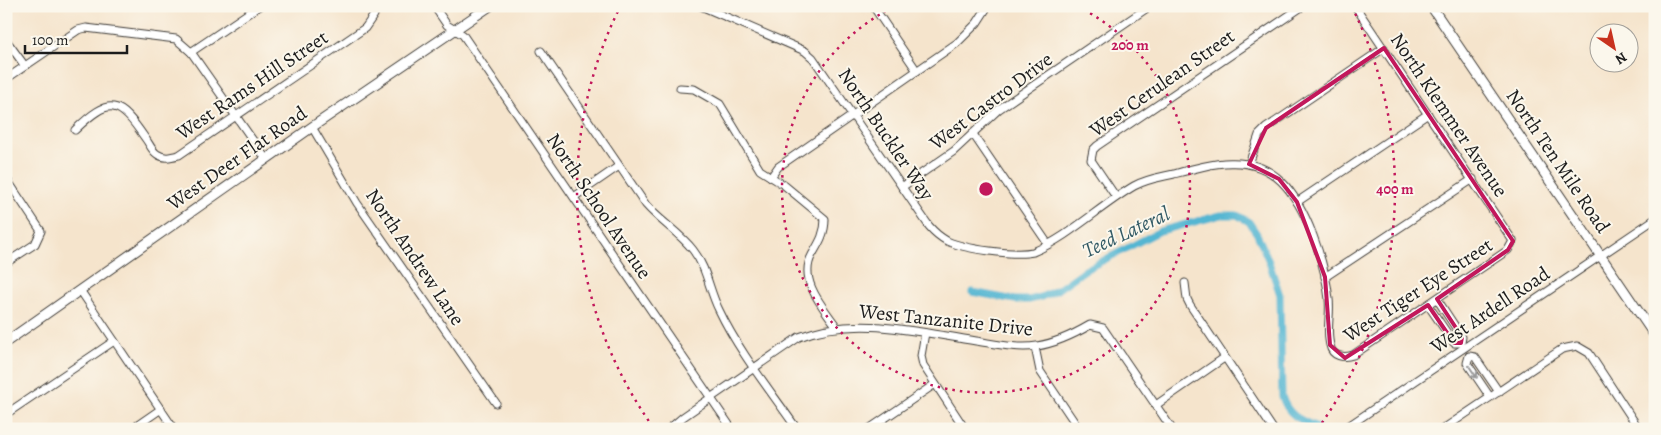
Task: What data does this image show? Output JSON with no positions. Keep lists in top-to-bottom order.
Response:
{
  "streets": {
    "main road": ["West Deer Flat Road", "North Ten Mile Road"],
    "street": [
      "West Cerulean Street",
      "West Rams Hill Street",
      "West Castro Drive",
      "North Klemmer Avenue",
      "North Buckler Way",
      "North School Avenue",
      "North Andrew Lane",
      "West Tiger Eye Street",
      "West Ardell Road",
      "West Tanzanite Drive"
    ]
  },
  "crossings": [
    ["West Cerulean Street", "North Buckler Way"],
    ["West Castro Drive", "North Buckler Way"],
    ["North Klemmer Avenue", "West Tiger Eye Street"],
    ["West Deer Flat Road", "North School Avenue"],
    ["West Deer Flat Road", "North Andrew Lane"],
    ["North Ten Mile Road", "West Ardell Road"],
    ["North School Avenue", "West Tanzanite Drive"]
  ],
  "water": ["Teed Lateral"],
  "scale_bar": "100 m",
  "north": "bottom right",
  "rings": ["200 m", "400 m"]
}
